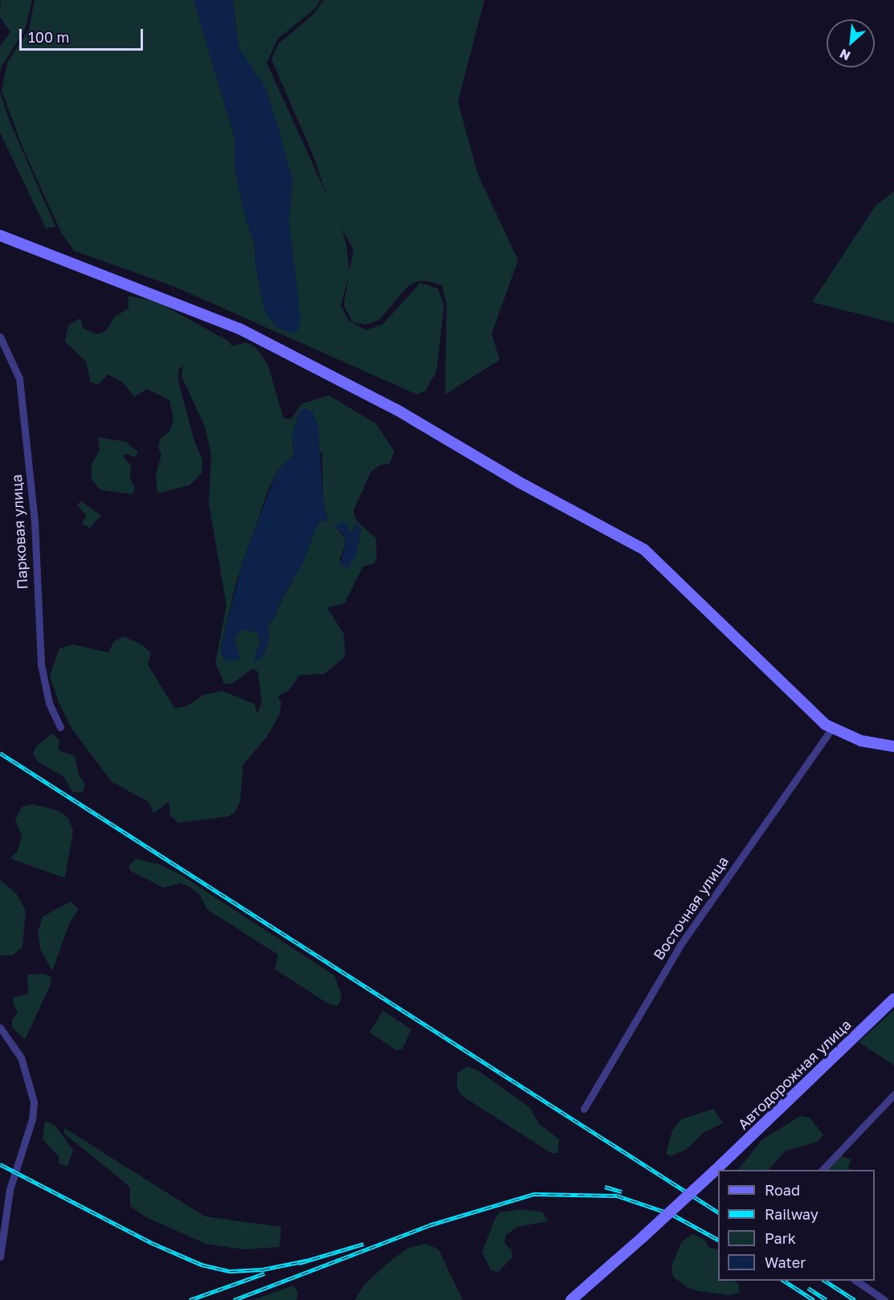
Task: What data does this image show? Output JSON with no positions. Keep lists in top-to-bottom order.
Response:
{
  "streets": {
    "street": ["Парковая улица", "Восточная улица", "Автодорожная улица"]
  },
  "legend": [
    "Road",
    "Railway",
    "Park",
    "Water"
  ],
  "scale_bar": "100 m",
  "north": "bottom left"
}
